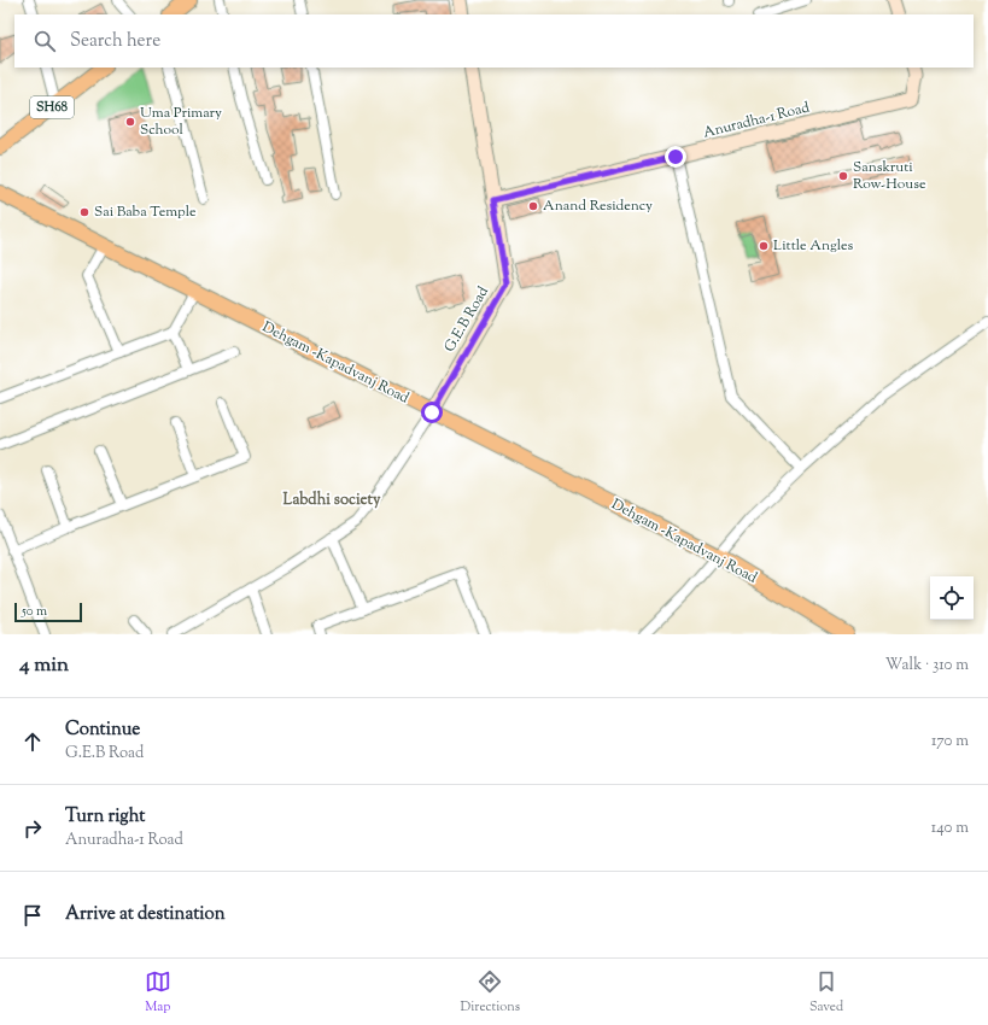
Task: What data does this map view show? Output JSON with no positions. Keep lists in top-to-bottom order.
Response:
{
  "streets": {
    "main road": ["SH68", "Dehgam -Kapadvanj Road"],
    "street": ["Anuradha-1 Road", "G.E.B Road"]
  },
  "crossings": [
    ["Anuradha-1 Road", "G.E.B Road"],
    ["G.E.B Road", "Dehgam -Kapadvanj Road"]
  ],
  "districts": ["Labdhi society"],
  "places": [
    "Uma Primary School",
    "Sanskruti Row-House",
    "Anand Residency",
    "Sai Baba Temple",
    "Little Angles"
  ],
  "scale_bar": "50 m",
  "page": {
    "search": "Search here",
    "scale": "50 m",
    "heading": ["4 min", "Walk · 310 m"],
    "list": [
      ["Continue", "G.E.B Road", "170 m"],
      ["Turn right", "Anuradha-1 Road", "140 m"],
      "Arrive at destination"
    ],
    "nav": ["Map", "Directions", "Saved"]
  }
}
